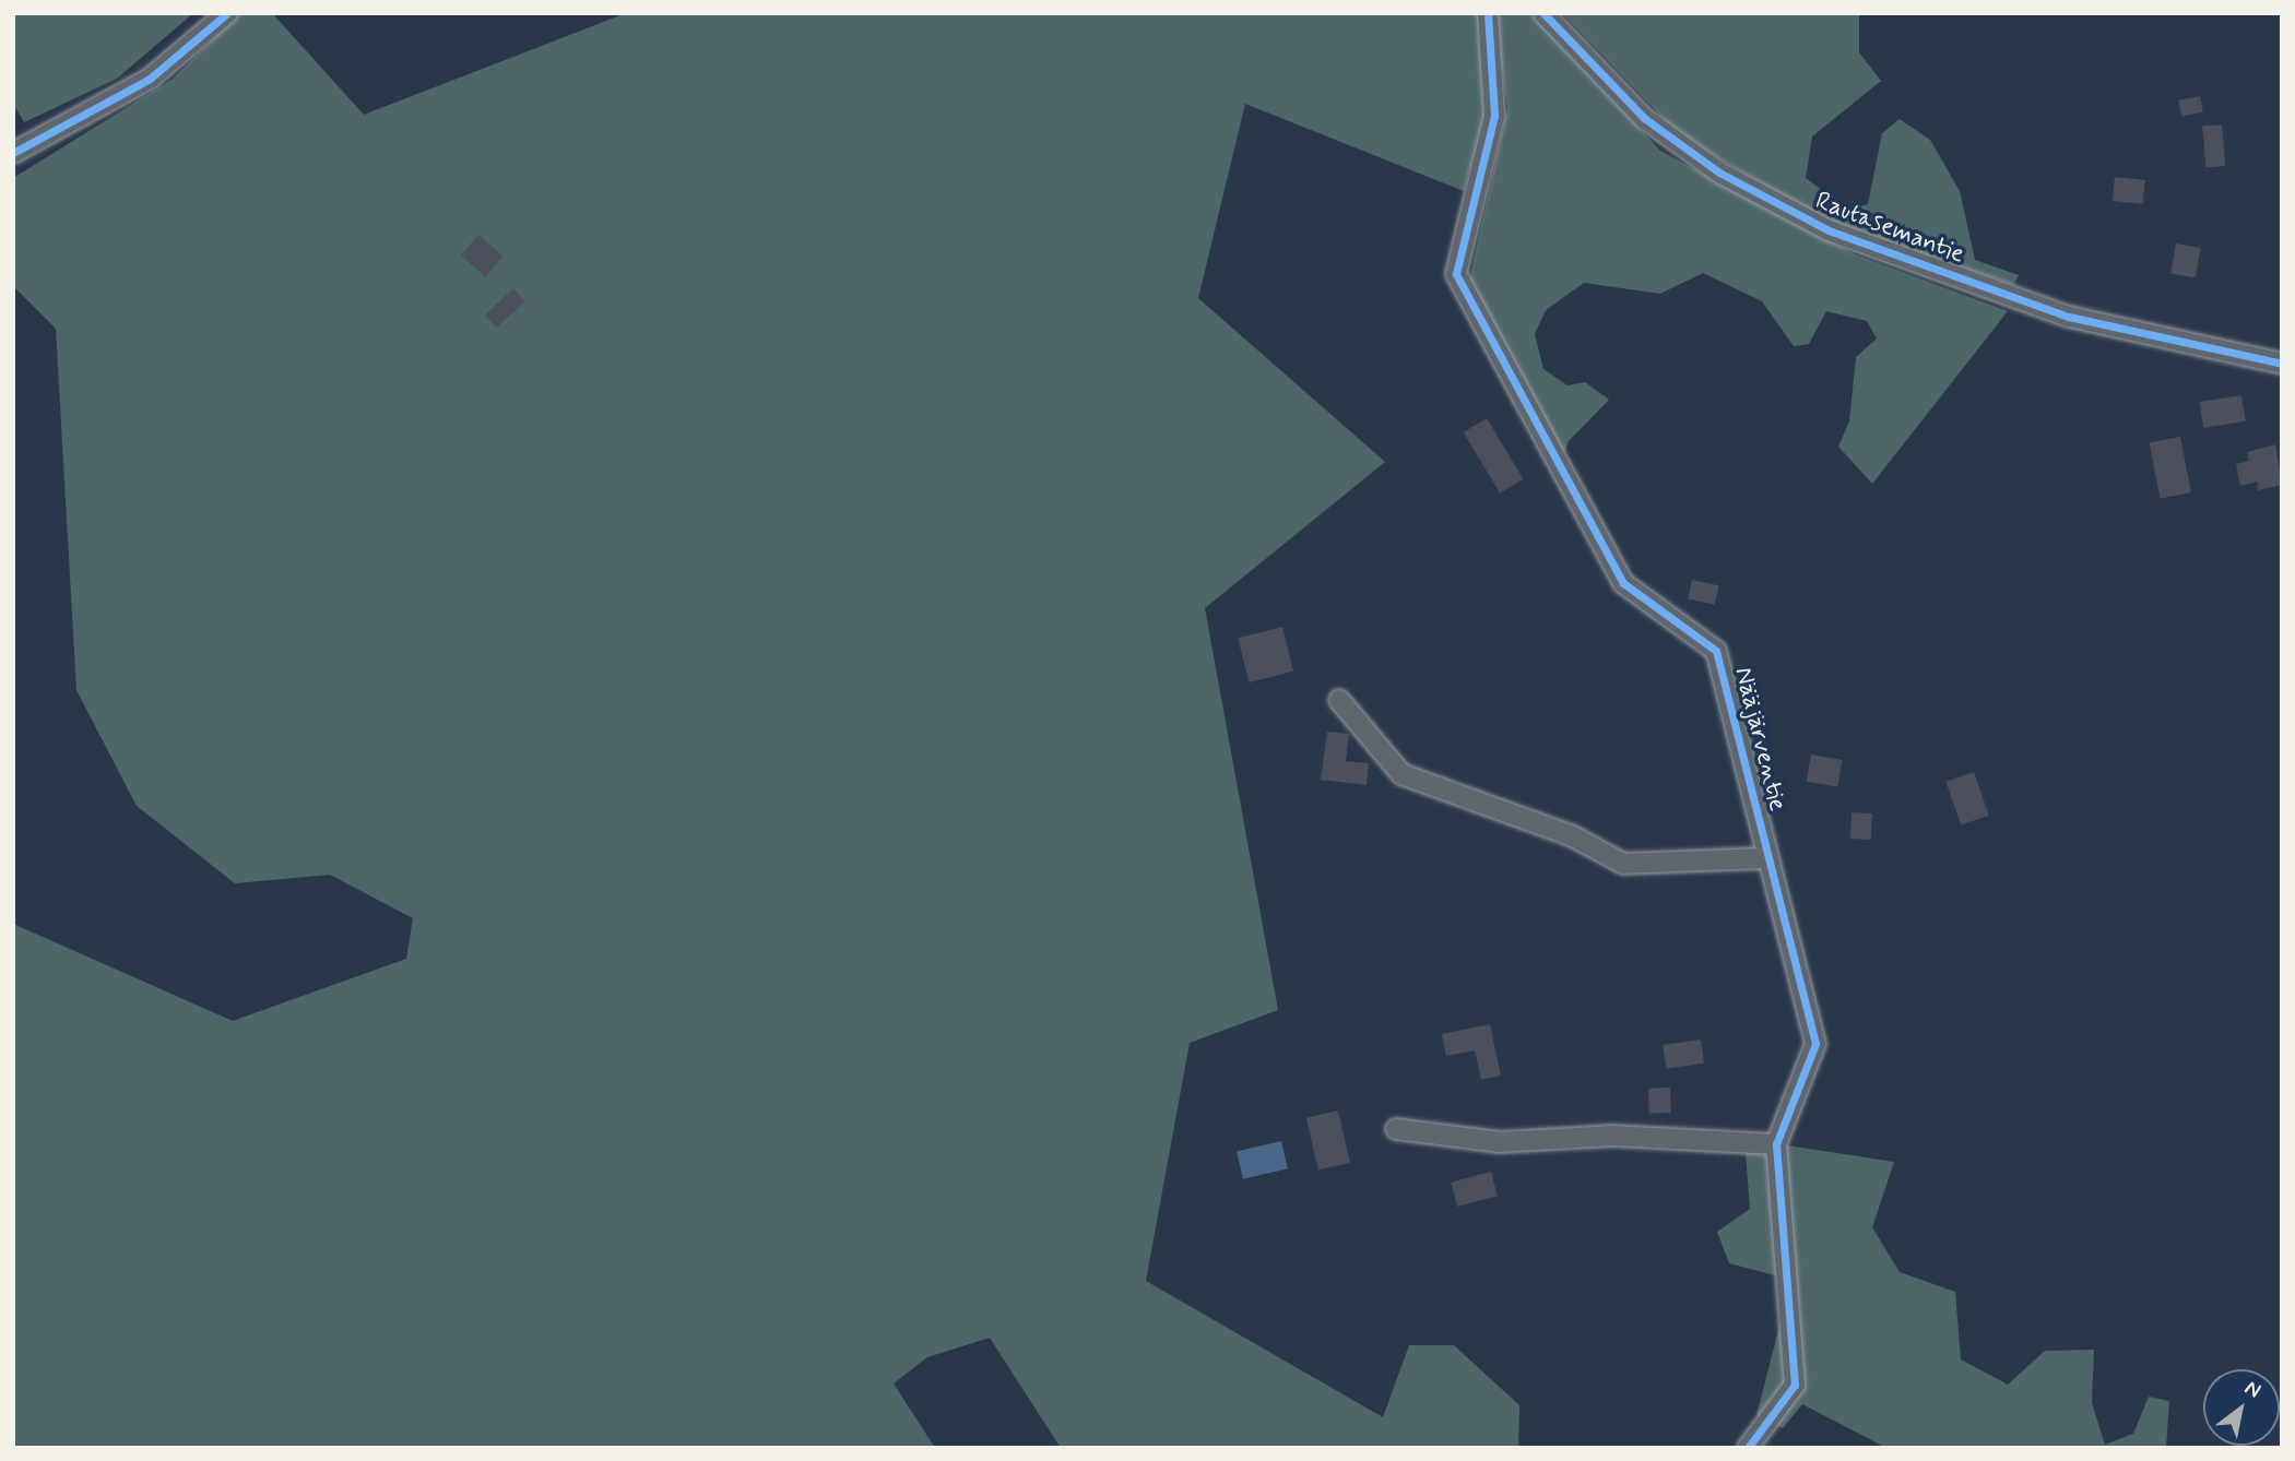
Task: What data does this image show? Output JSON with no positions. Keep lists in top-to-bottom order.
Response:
{
  "streets": {
    "street": ["Rautasemantie", "Nääjärventie"]
  },
  "north": "top right"
}
